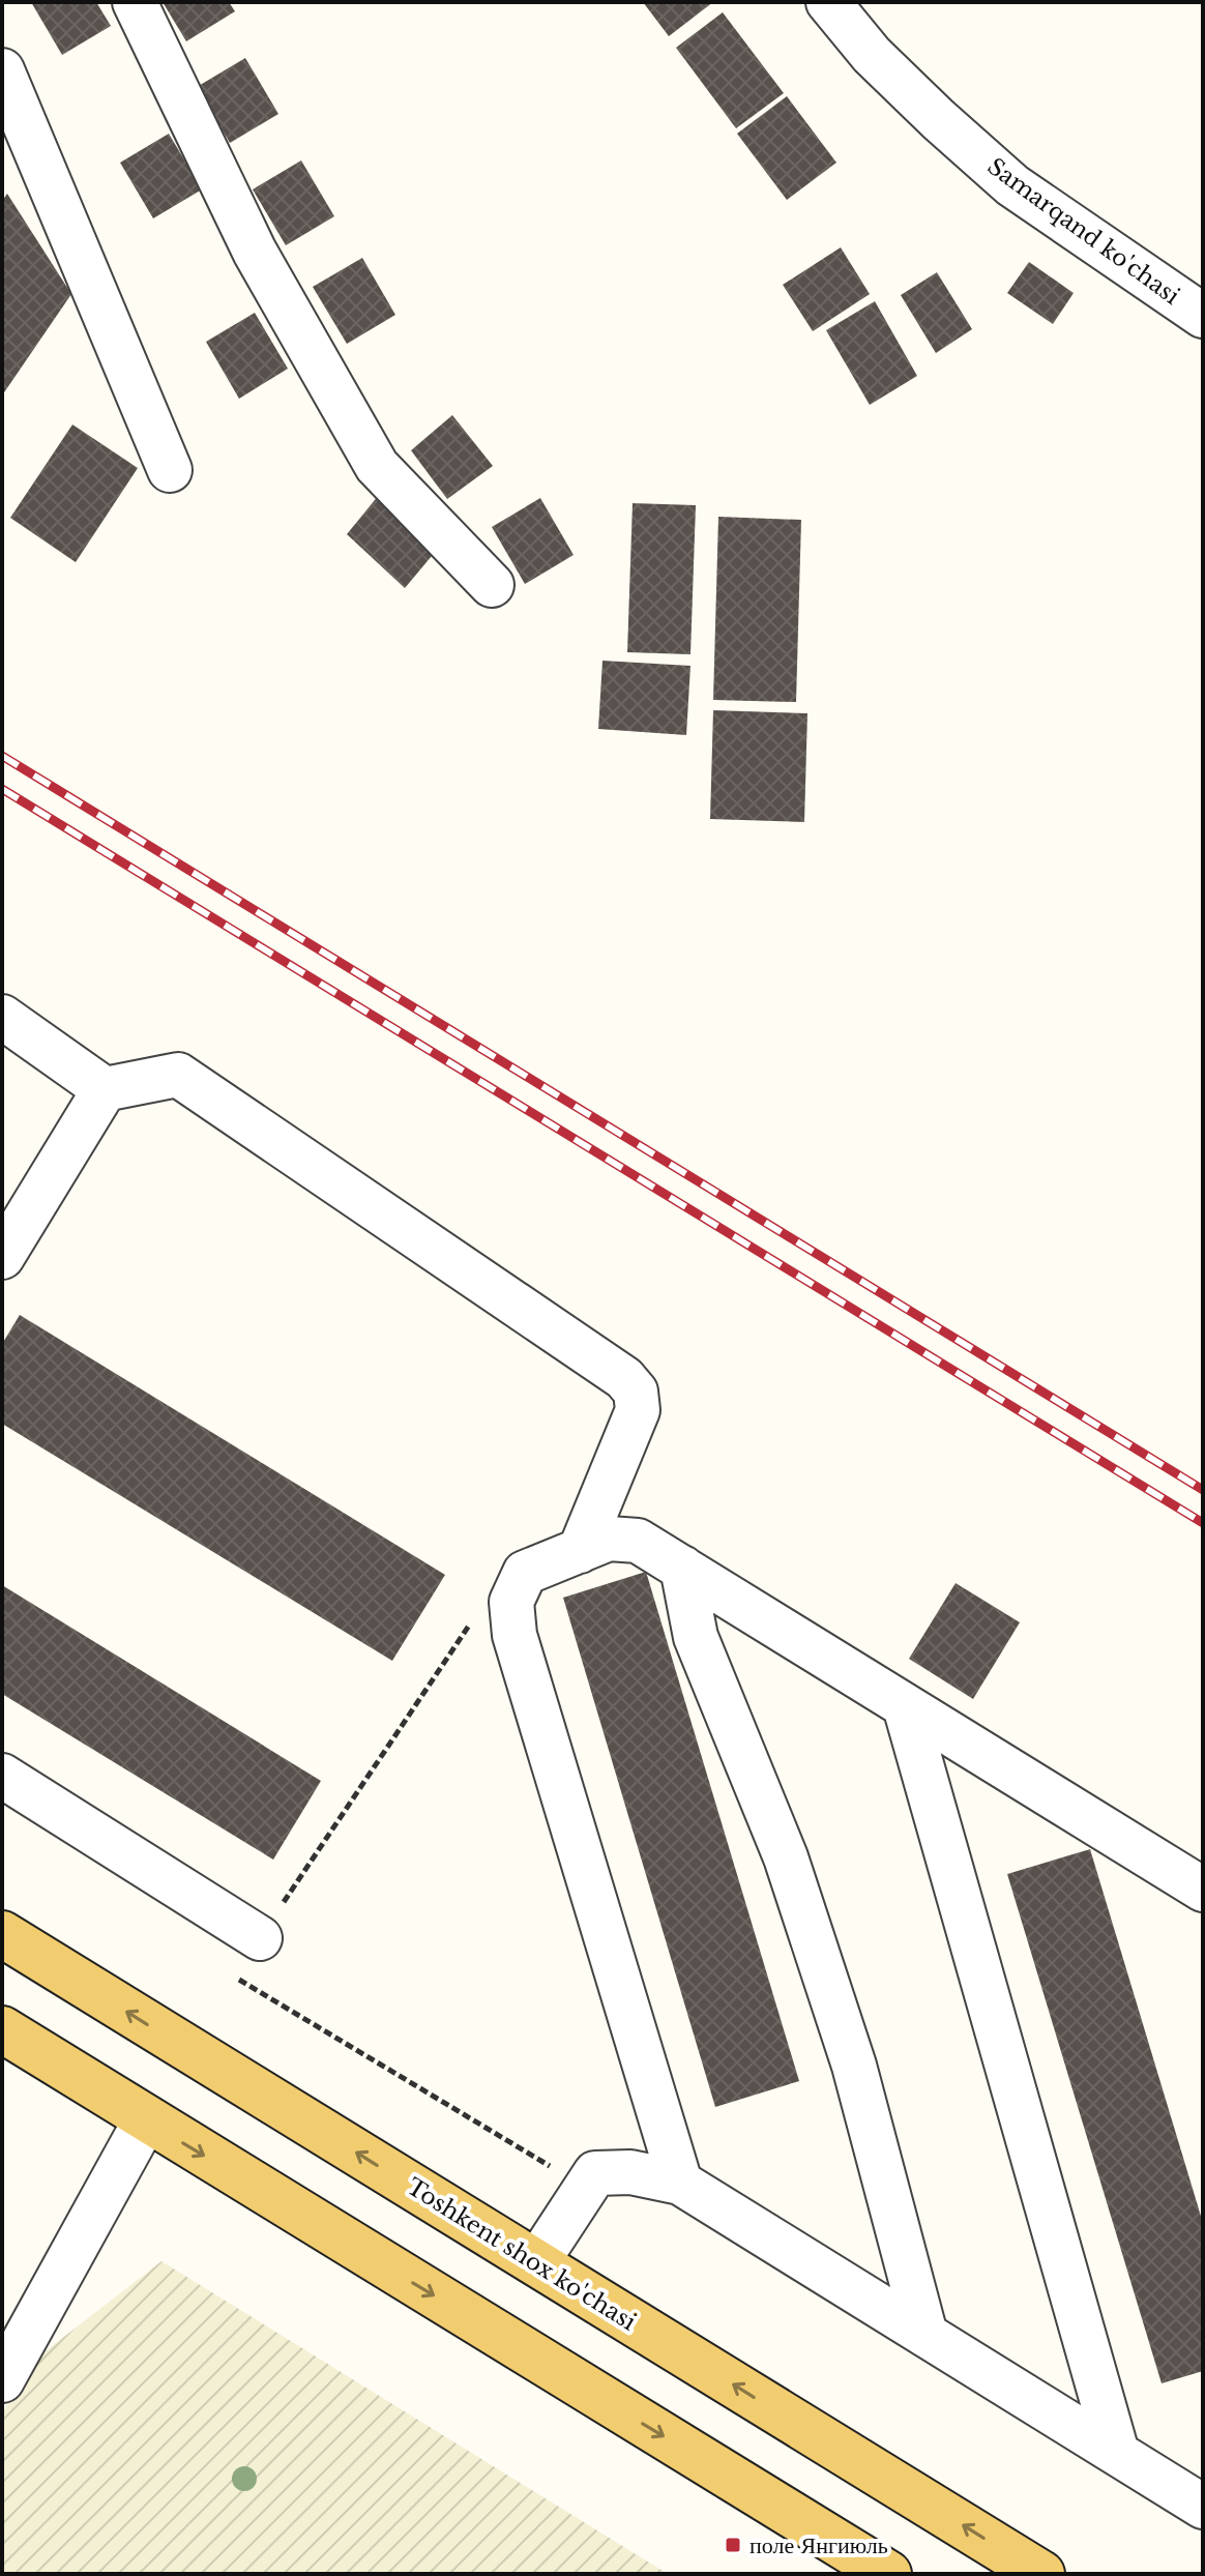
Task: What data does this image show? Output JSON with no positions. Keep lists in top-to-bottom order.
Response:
{
  "streets": {
    "main road": ["Toshkent shox ko'chasi"],
    "street": ["Samarqand ko'chasi"]
  },
  "places": {
    "transit": ["поле Янгиюль"]
  }
}
